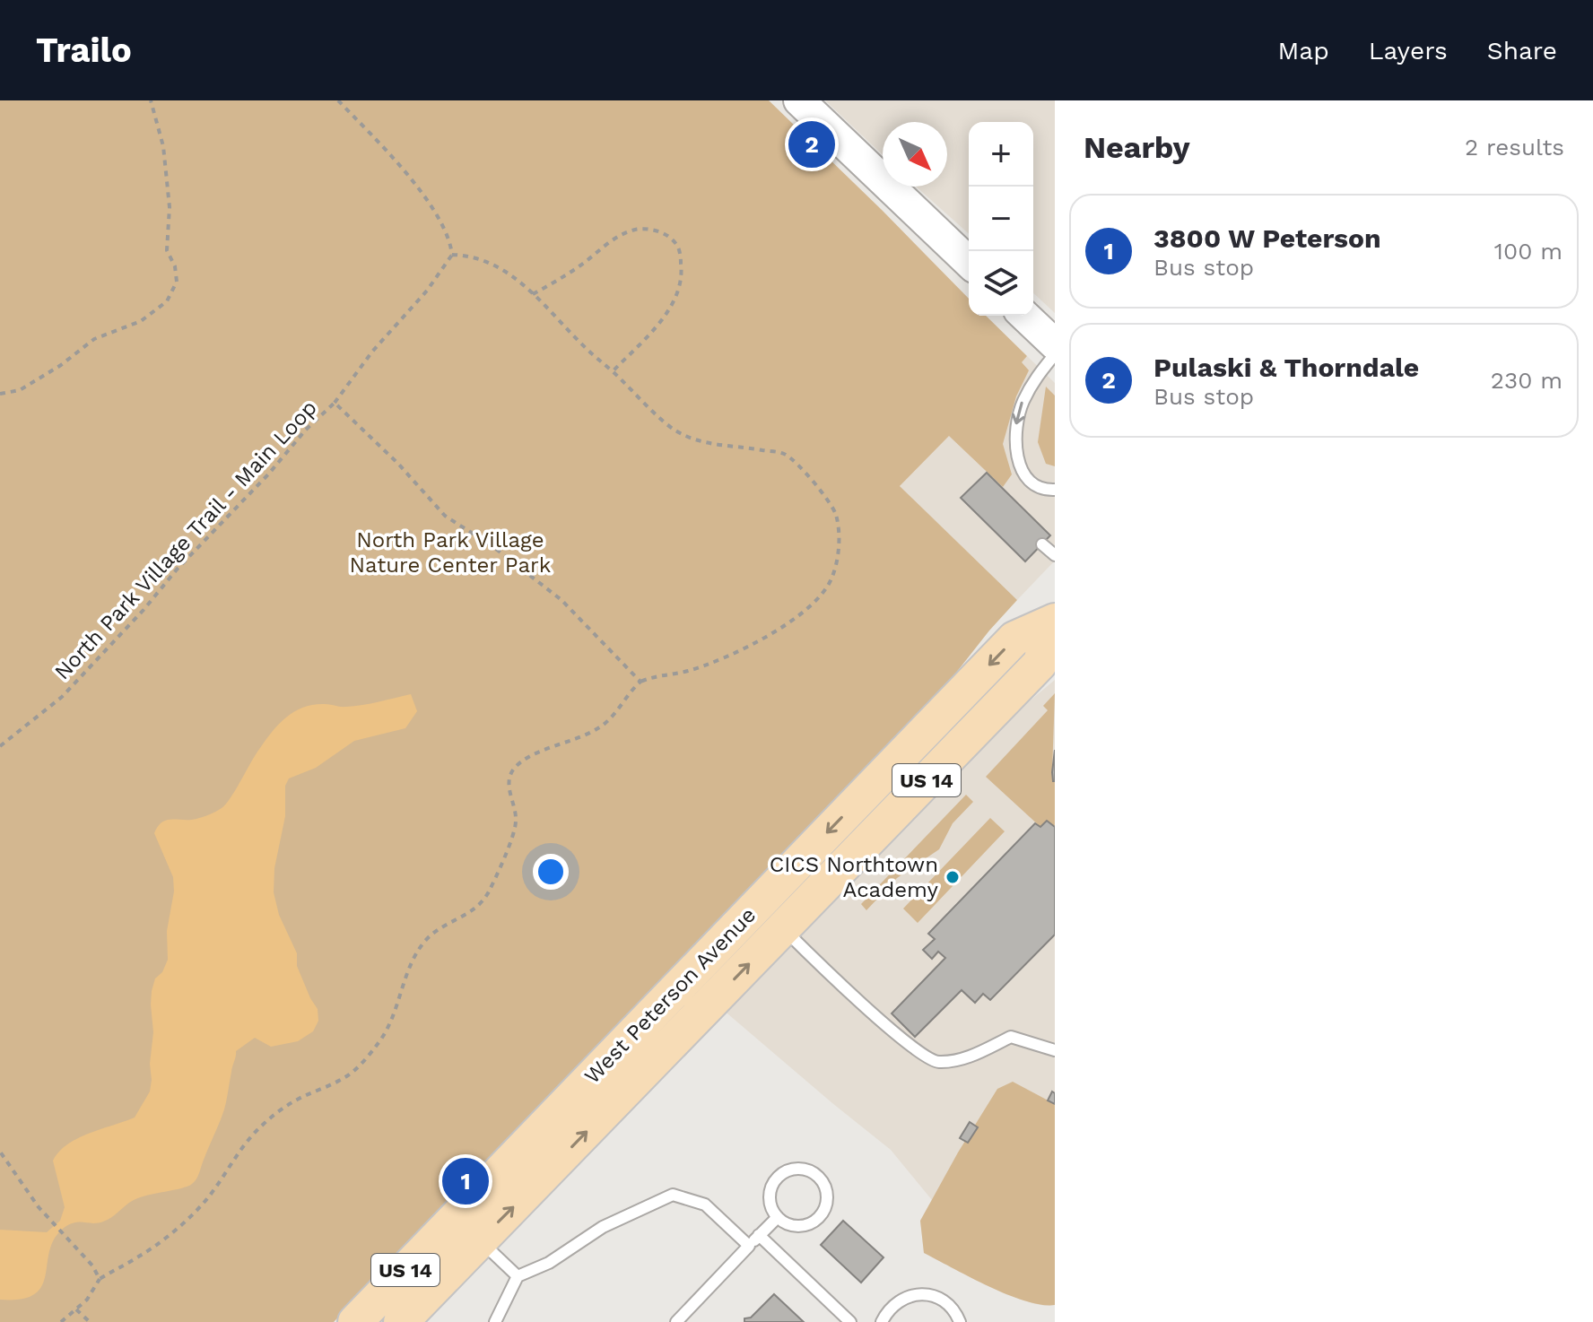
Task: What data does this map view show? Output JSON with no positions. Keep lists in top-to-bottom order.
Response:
{
  "streets": {
    "main road": ["US 14", "West Peterson Avenue"],
    "path": ["North Park Village Trail - Main Loop"]
  },
  "parks": ["North Park Village Nature Center Park"],
  "places": ["CICS Northtown Academy"],
  "north": "bottom right",
  "page": {
    "header": "Trailo",
    "nav": ["Map", "Layers", "Share"],
    "heading": ["Nearby", "2 results"],
    "pins": ["2", "1"],
    "map_buttons": ["+", "−"],
    "list": [
      {
        "mark": "1",
        "name": "3800 W Peterson",
        "note": "Bus stop",
        "value": "100 m"
      },
      {
        "mark": "2",
        "name": "Pulaski & Thorndale",
        "note": "Bus stop",
        "value": "230 m"
      }
    ]
  }
}
